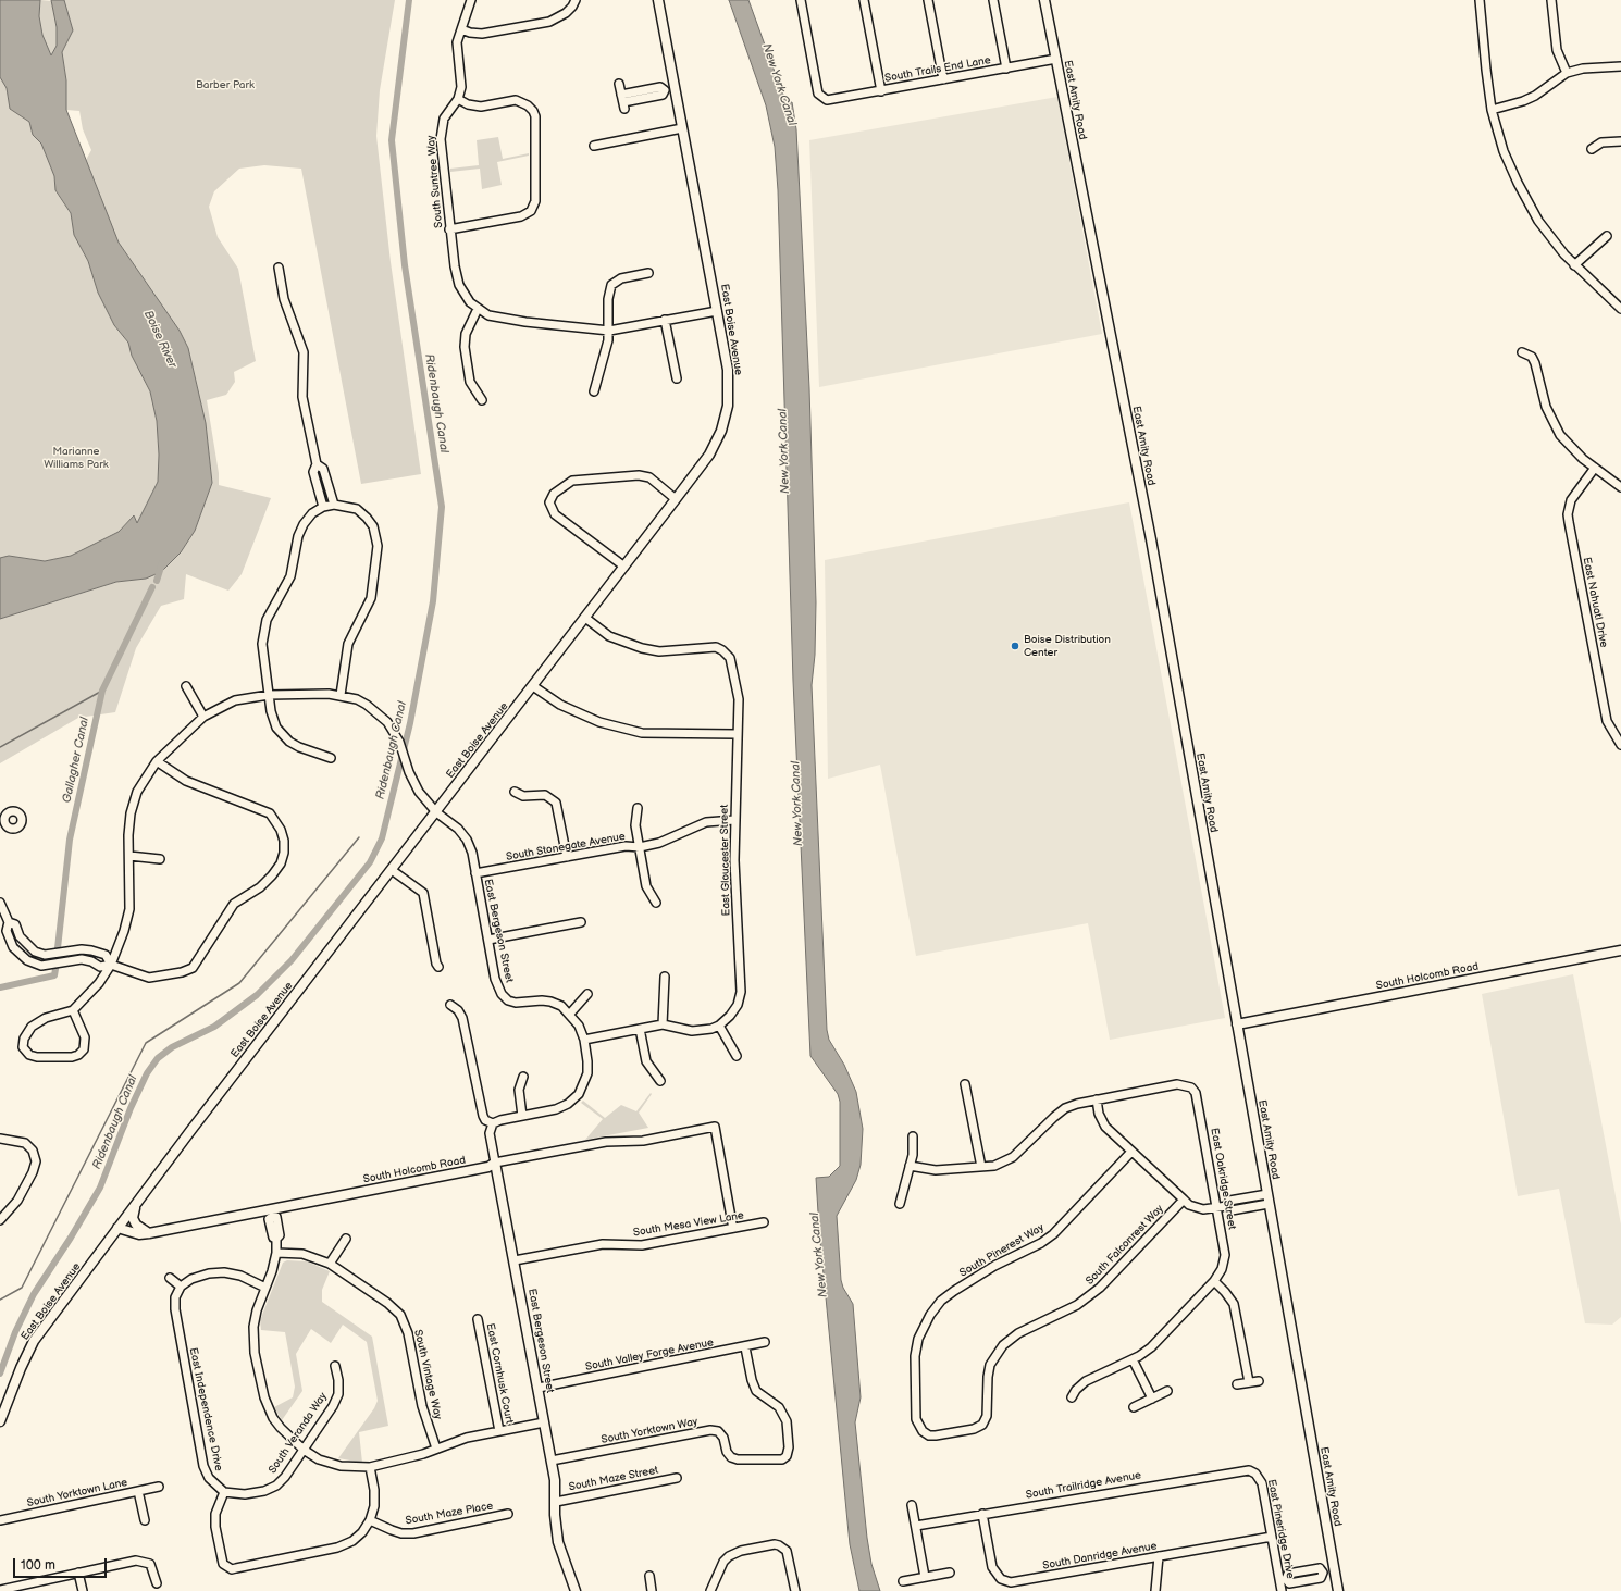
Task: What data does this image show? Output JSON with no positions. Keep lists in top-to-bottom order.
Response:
{
  "streets": {
    "street": [
      "South Trails End Lane",
      "East Amity Road",
      "South Suntree Way",
      "East Boise Avenue",
      "East Nahuatl Drive",
      "South Stonegate Avenue",
      "East Gloucester Street",
      "East Bergeson Street",
      "South Holcomb Road",
      "East Oakridge Street",
      "South Mesa View Lane",
      "South Falconrest Way",
      "South Pinerest Way",
      "South Valley Forge Avenue",
      "East Cornhusk Court",
      "South Vintage Way",
      "East Independence Drive",
      "South Yorktown Way",
      "South Veranda Way",
      "South Maze Street",
      "South Trailridge Avenue",
      "South Yorktown Lane",
      "South Maze Place",
      "East Pineridge Drive",
      "South Danridge Avenue"
    ]
  },
  "crossings": [
    ["South Trails End Lane", "East Amity Road"],
    ["East Amity Road", "South Holcomb Road"],
    ["East Boise Avenue", "East Gloucester Street"],
    ["East Boise Avenue", "East Bergeson Street"],
    ["East Boise Avenue", "South Holcomb Road"],
    ["South Stonegate Avenue", "East Gloucester Street"],
    ["South Stonegate Avenue", "East Bergeson Street"],
    ["East Bergeson Street", "South Holcomb Road"],
    ["East Bergeson Street", "South Mesa View Lane"],
    ["East Bergeson Street", "South Valley Forge Avenue"],
    ["East Bergeson Street", "South Yorktown Way"],
    ["East Bergeson Street", "South Maze Street"],
    ["South Falconrest Way", "South Pinerest Way"],
    ["South Valley Forge Avenue", "South Yorktown Way"],
    ["East Independence Drive", "South Veranda Way"],
    ["South Trailridge Avenue", "East Pineridge Drive"],
    ["South Trailridge Avenue", "South Danridge Avenue"],
    ["East Pineridge Drive", "South Danridge Avenue"]
  ],
  "water": [
    "New York Canal",
    "Boise River",
    "Ridenbaugh Canal",
    "Gallagher Canal"
  ],
  "parks": ["Barber Park", "Marianne Williams Park"],
  "places": ["Boise Distribution Center"],
  "scale_bar": "100 m"
}
